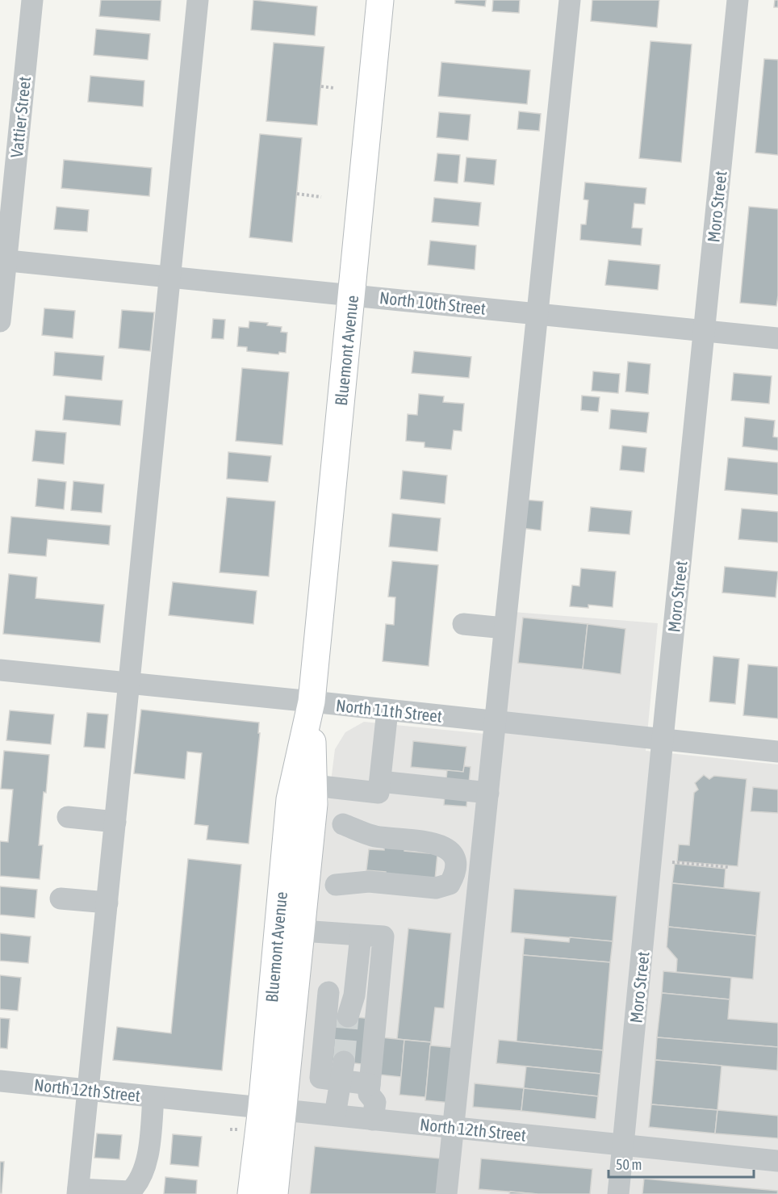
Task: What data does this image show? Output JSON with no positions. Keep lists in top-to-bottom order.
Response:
{
  "streets": {
    "main road": ["Bluemont Avenue"],
    "street": [
      "Vattier Street",
      "Moro Street",
      "North 10th Street",
      "North 11th Street",
      "North 12th Street"
    ]
  },
  "crossings": [
    ["Vattier Street", "North 10th Street"],
    ["Moro Street", "North 10th Street"],
    ["Moro Street", "North 11th Street"],
    ["Moro Street", "North 12th Street"],
    ["North 10th Street", "Bluemont Avenue"],
    ["Bluemont Avenue", "North 11th Street"],
    ["Bluemont Avenue", "North 12th Street"]
  ],
  "scale_bar": "50 m"
}
